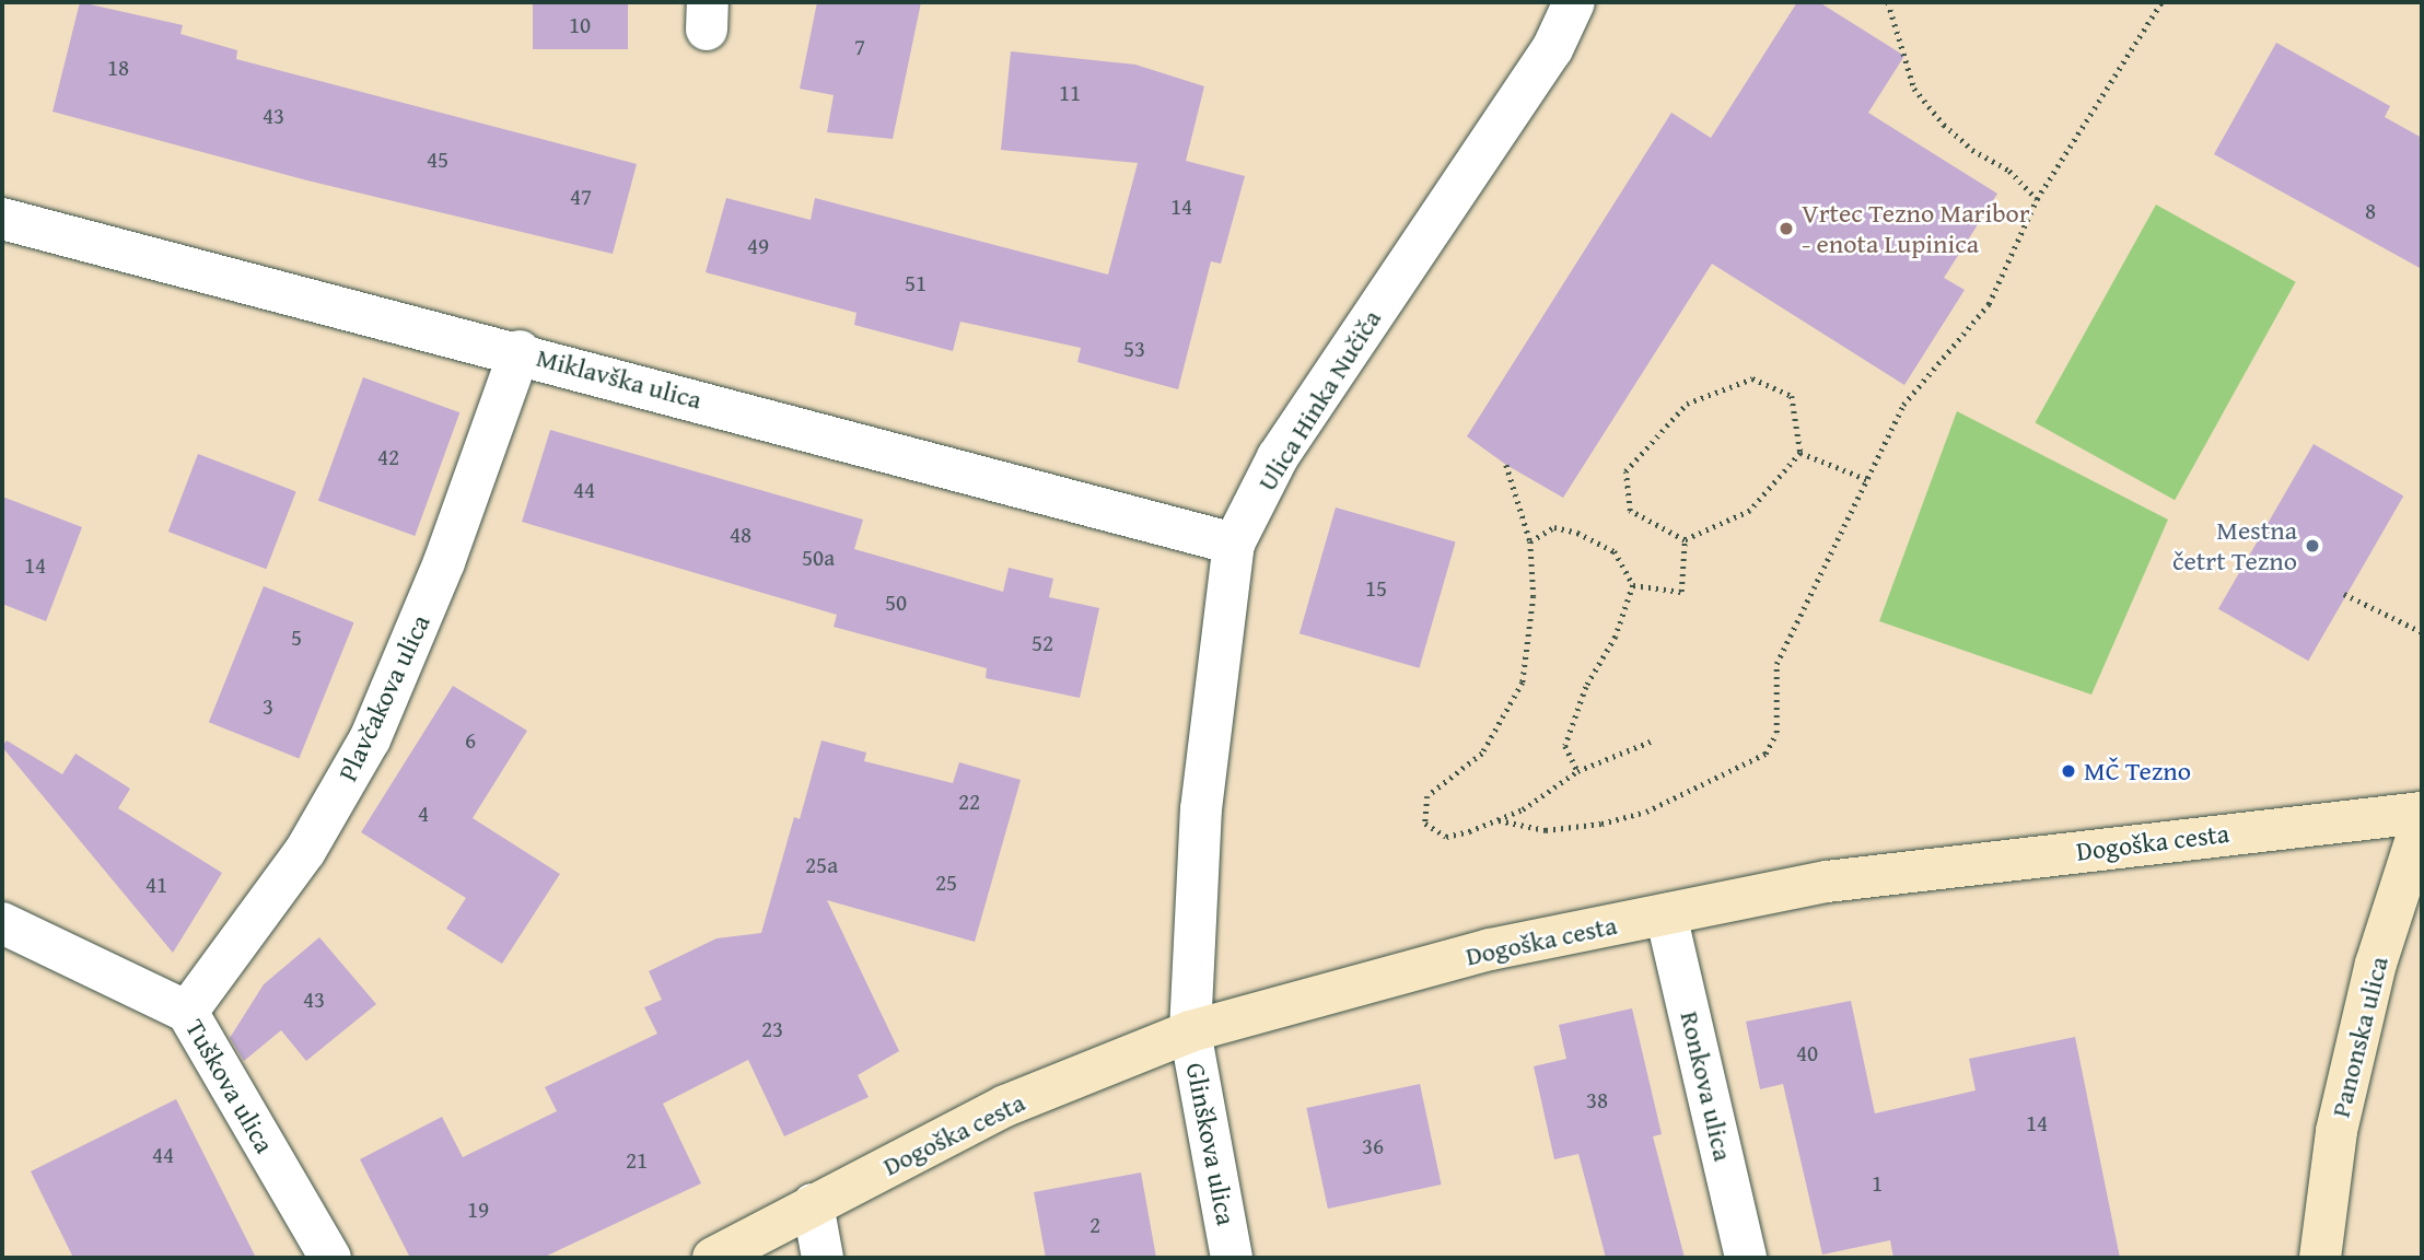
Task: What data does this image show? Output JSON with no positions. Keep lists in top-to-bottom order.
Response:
{
  "streets": {
    "street": [
      "Miklavška ulica",
      "Ulica Hinka Nučiča",
      "Plavčakova ulica",
      "Dogoška cesta",
      "Panonska ulica",
      "Tuškova ulica",
      "Ronkova ulica",
      "Glinškova ulica"
    ]
  },
  "crossings": [
    ["Miklavška ulica", "Ulica Hinka Nučiča"],
    ["Miklavška ulica", "Plavčakova ulica"],
    ["Ulica Hinka Nučiča", "Dogoška cesta"],
    ["Ulica Hinka Nučiča", "Glinškova ulica"],
    ["Plavčakova ulica", "Tuškova ulica"],
    ["Dogoška cesta", "Ronkova ulica"],
    ["Dogoška cesta", "Glinškova ulica"]
  ],
  "places": ["Vrtec Tezno Maribor - enota Lupinica", "Mestna četrt Tezno", "MČ Tezno"],
  "house_numbers": [
    "10",
    "7",
    "18",
    "11",
    "43",
    "45",
    "47",
    "14",
    "8",
    "49",
    "51",
    "53",
    "42",
    "44",
    "48",
    "50a",
    "14",
    "15",
    "50",
    "5",
    "52",
    "3",
    "6",
    "22",
    "4",
    "25a",
    "25",
    "41",
    "43",
    "23",
    "40",
    "38",
    "14",
    "36",
    "44",
    "21",
    "1",
    "19",
    "2"
  ]
}
